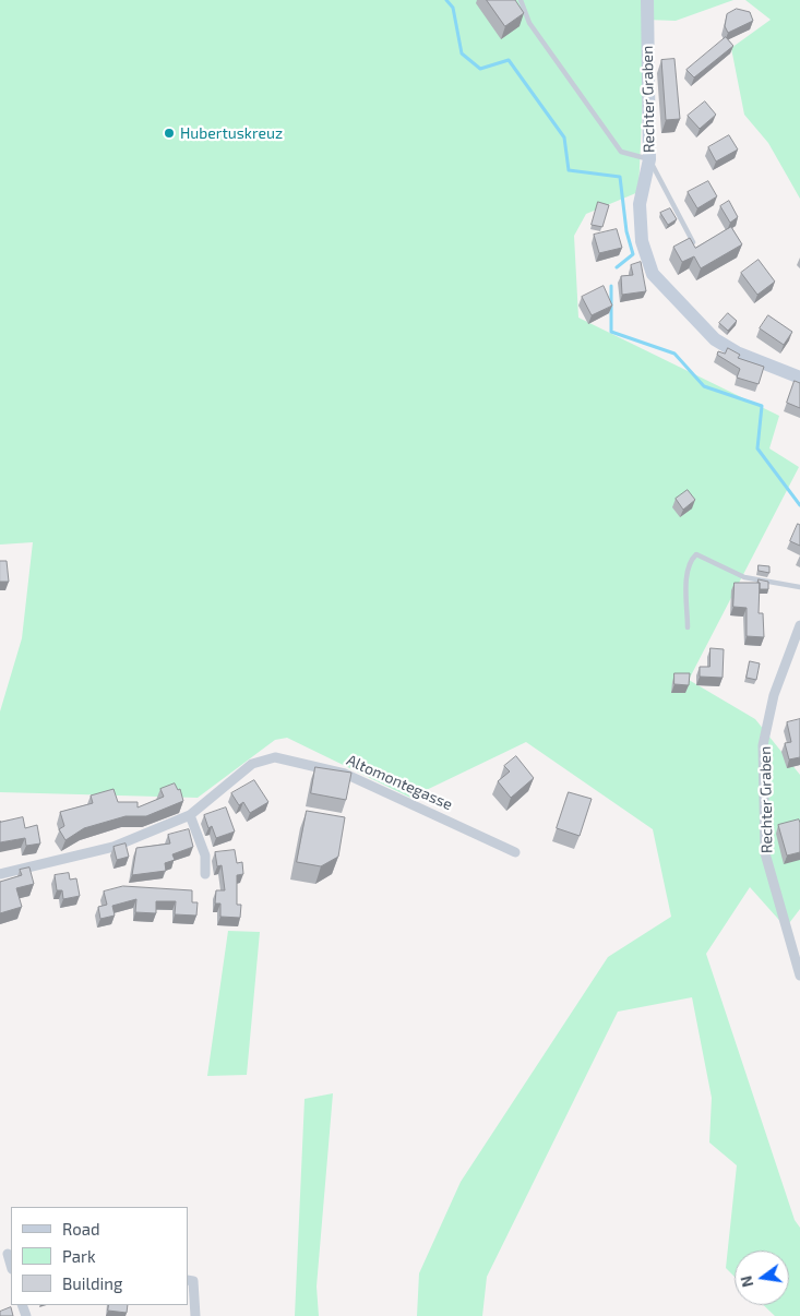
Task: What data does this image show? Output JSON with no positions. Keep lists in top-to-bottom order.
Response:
{
  "streets": {
    "street": ["Rechter Graben", "Altomontegasse"]
  },
  "places": ["Hubertuskreuz"],
  "legend": ["Road", "Park", "Building"],
  "north": "left"
}
